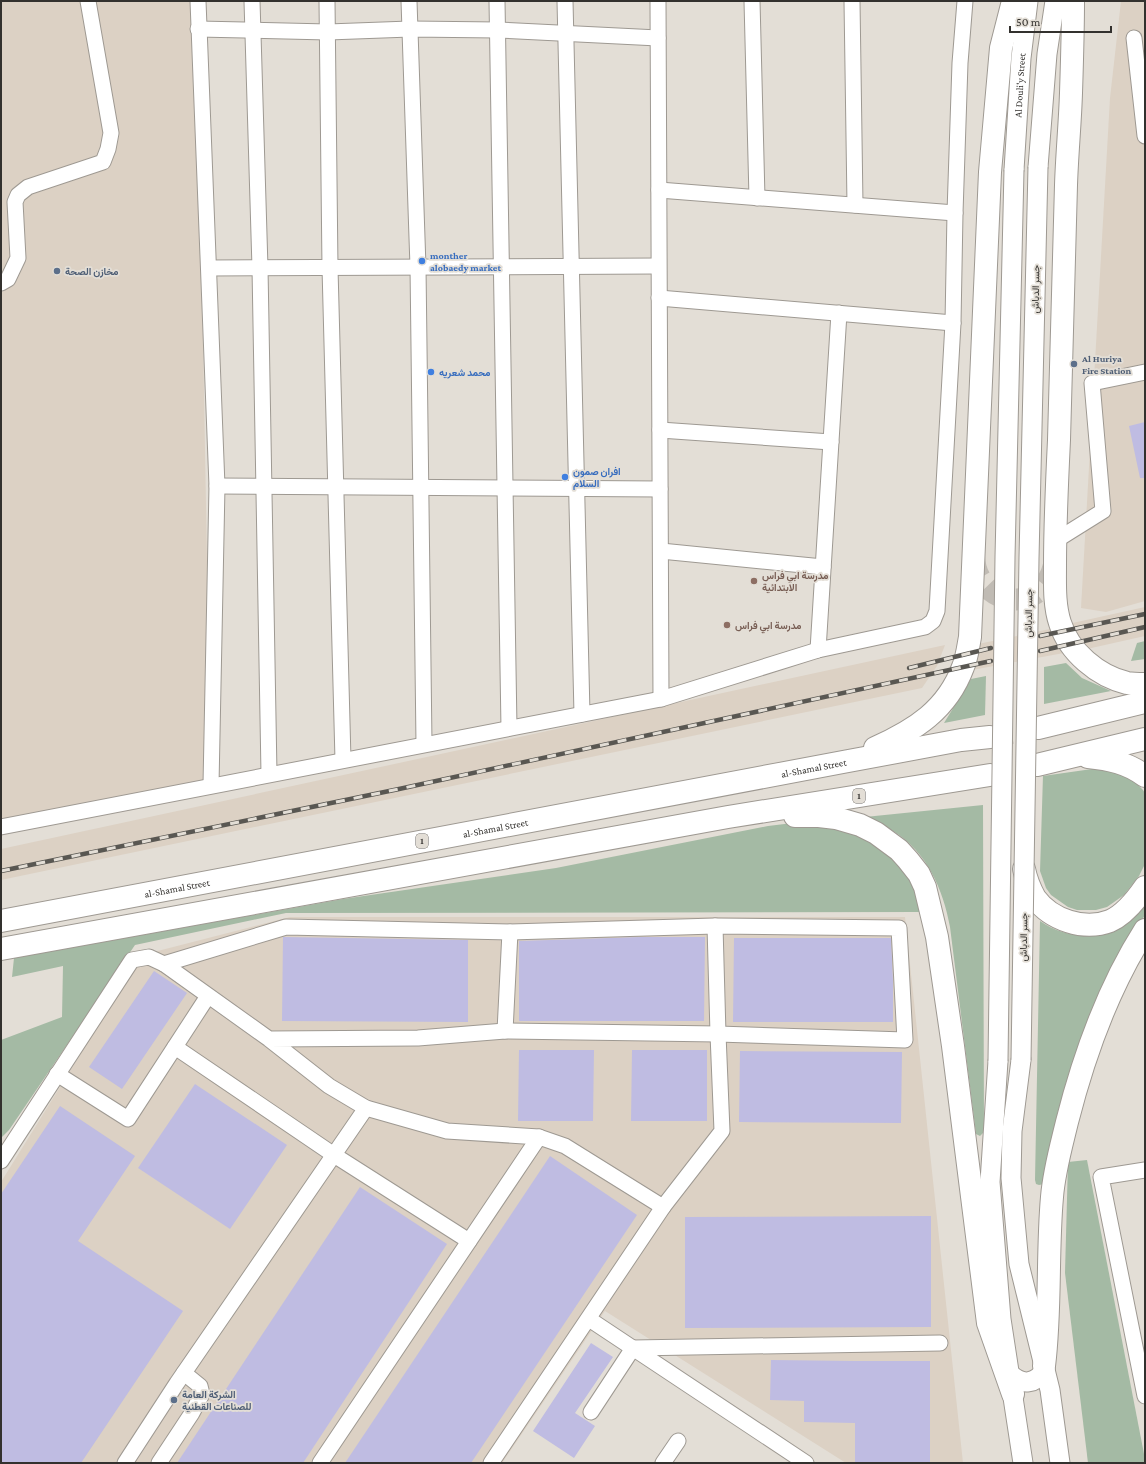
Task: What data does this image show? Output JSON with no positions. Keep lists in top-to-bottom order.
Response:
{
  "streets": {
    "highway": ["al-Shamal Street", "1"],
    "main road": ["Al Douli'y Street", "جسر الدباش"]
  },
  "places": [
    "monther alobaedy market",
    "مخازن الصحة",
    "Al Huriya Fire Station",
    "محمد شعريه",
    "افران صمون السلام",
    "مدرسة ابي فراس الابتدائية",
    "مدرسة ابي فراس",
    "الشركة العامة للصناعات القطنية"
  ],
  "scale_bar": "50 m"
}
